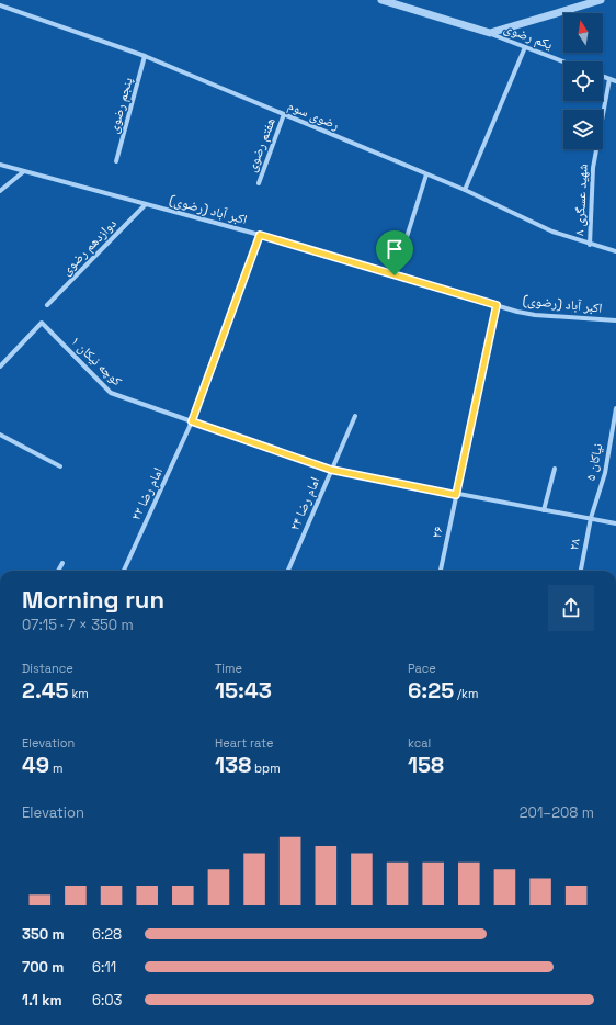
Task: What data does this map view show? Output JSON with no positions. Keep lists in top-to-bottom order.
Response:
{
  "streets": {
    "street": [
      "یکم رضوی",
      "پنجم رضوی",
      "رضوی سوم",
      "هفتم رضوی",
      "۸ شهید عسگری",
      "اکبر آباد (رضوی)",
      "دوازدهم رضوی",
      "کوچه نیکان ۱",
      "۵ نیاکان",
      "امام رضا ۲۲",
      "امام رضا ۲۴",
      "۲۶",
      "۲۸"
    ]
  },
  "crossings": [
    ["پنجم رضوی", "رضوی سوم"],
    ["رضوی سوم", "هفتم رضوی"],
    ["رضوی سوم", "۸ شهید عسگری"],
    ["اکبر آباد (رضوی)", "دوازدهم رضوی"],
    ["اکبر آباد (رضوی)", "امام رضا ۲۲"],
    ["اکبر آباد (رضوی)", "۲۶"],
    ["کوچه نیکان ۱", "۵ نیاکان"],
    ["کوچه نیکان ۱", "امام رضا ۲۲"],
    ["کوچه نیکان ۱", "امام رضا ۲۴"],
    ["کوچه نیکان ۱", "۲۶"],
    ["کوچه نیکان ۱", "۲۸"],
    ["۵ نیاکان", "۲۸"]
  ],
  "north": "top",
  "page": {
    "heading": ["Morning run", "07:15 · 7 × 350 m"],
    "stats": [
      ["Distance", "2.45 km"],
      ["Time", "15:43"],
      ["Pace", "6:25 /km"],
      ["Elevation", "49 m"],
      ["Heart rate", "138 bpm"],
      ["kcal", "158"]
    ],
    "chart": ["Elevation", "201–208 m"],
    "list": [
      {
        "name": "350 m",
        "note": "6:28"
      },
      {
        "name": "700 m",
        "note": "6:11"
      },
      {
        "name": "1.1 km",
        "note": "6:03"
      }
    ]
  }
}
